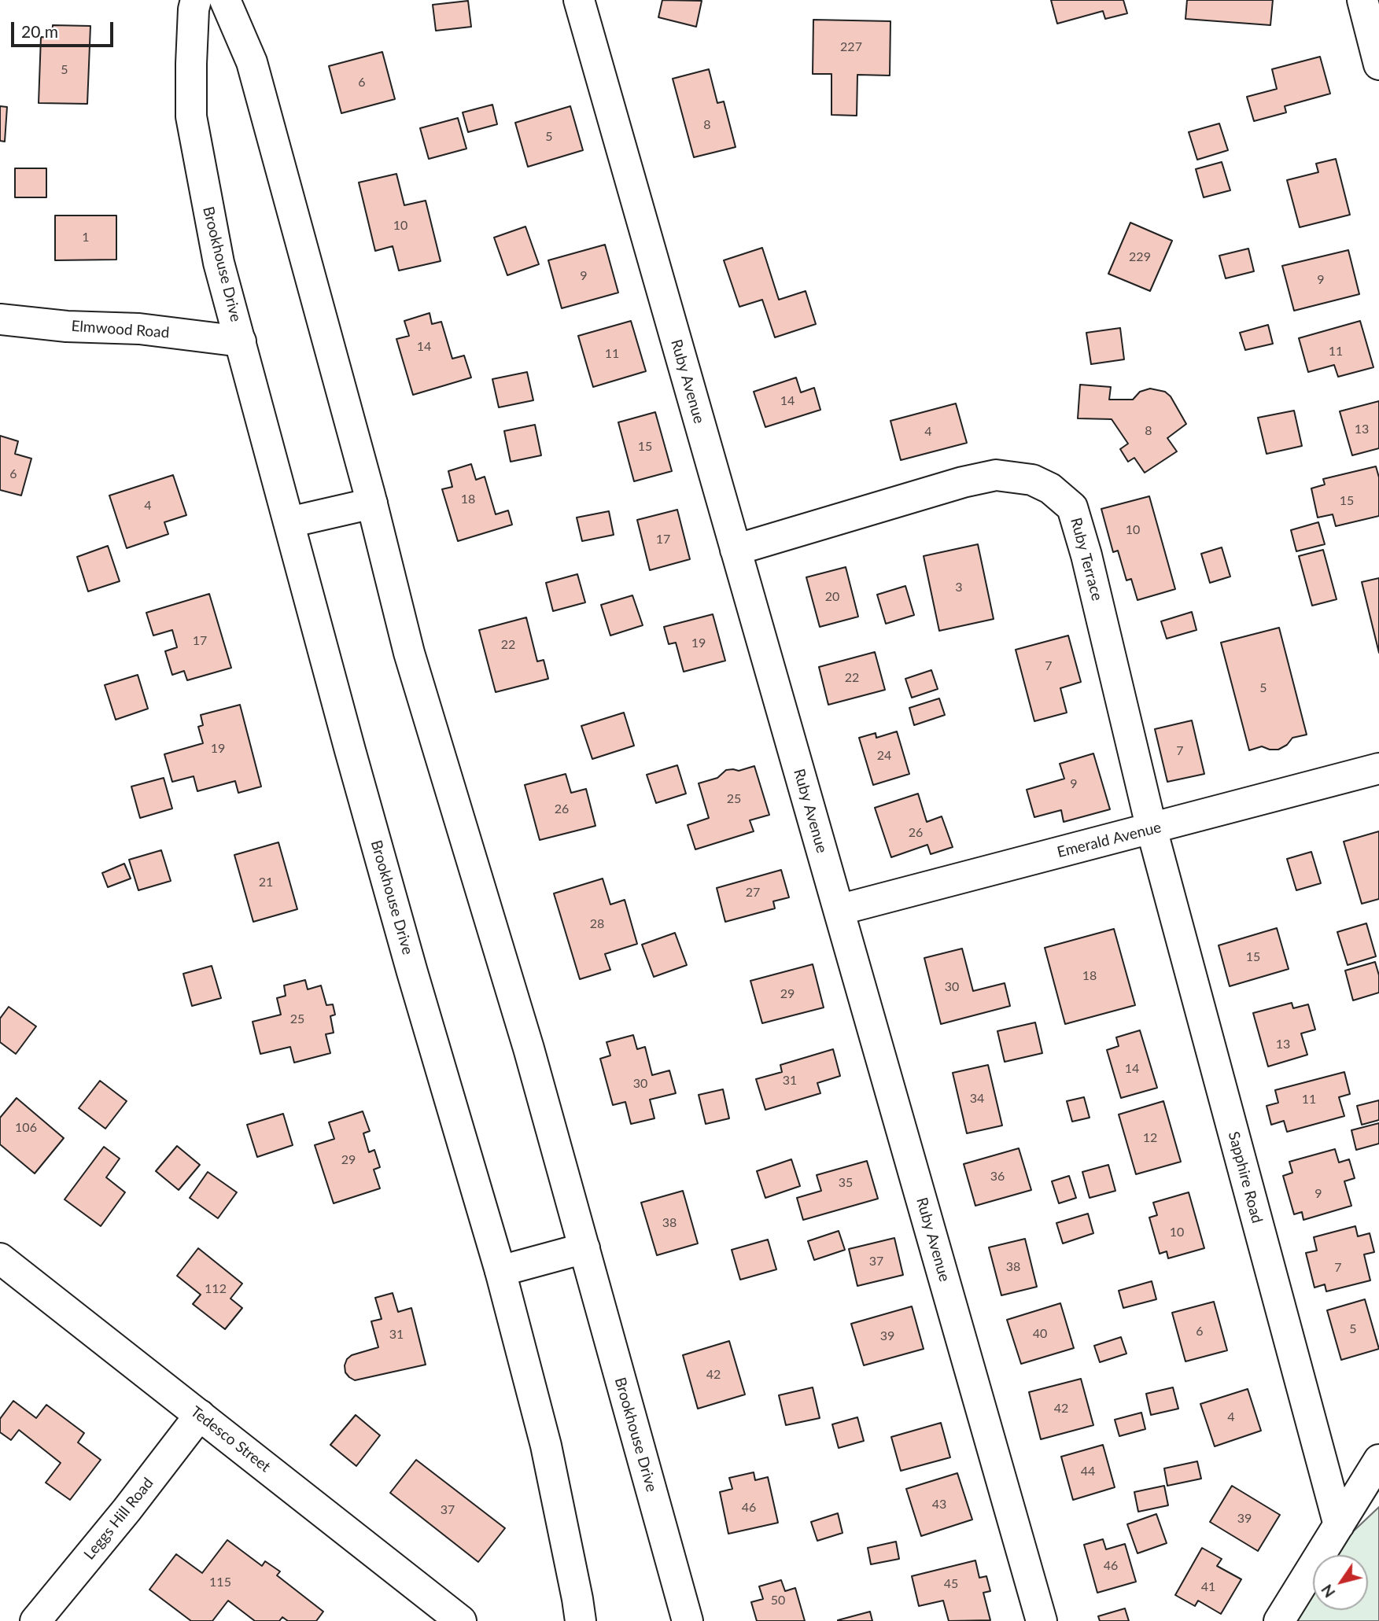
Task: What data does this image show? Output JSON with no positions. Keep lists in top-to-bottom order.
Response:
{
  "streets": {
    "street": [
      "Brookhouse Drive",
      "Elmwood Road",
      "Ruby Avenue",
      "Ruby Terrace",
      "Emerald Avenue",
      "Sapphire Road",
      "Tedesco Street",
      "Leggs Hill Road"
    ]
  },
  "crossings": [
    ["Brookhouse Drive", "Elmwood Road"],
    ["Ruby Avenue", "Ruby Terrace"],
    ["Ruby Avenue", "Emerald Avenue"],
    ["Ruby Terrace", "Emerald Avenue"],
    ["Ruby Terrace", "Sapphire Road"],
    ["Emerald Avenue", "Sapphire Road"],
    ["Tedesco Street", "Leggs Hill Road"]
  ],
  "house_numbers": [
    "227",
    "5",
    "6",
    "8",
    "5",
    "10",
    "1",
    "229",
    "9",
    "9",
    "14",
    "11",
    "11",
    "14",
    "13",
    "8",
    "4",
    "15",
    "6",
    "18",
    "15",
    "4",
    "10",
    "17",
    "3",
    "20",
    "17",
    "19",
    "22",
    "7",
    "22",
    "5",
    "19",
    "7",
    "24",
    "9",
    "25",
    "26",
    "26",
    "21",
    "27",
    "28",
    "15",
    "18",
    "30",
    "29",
    "25",
    "13",
    "14",
    "31",
    "30",
    "34",
    "11",
    "106",
    "12",
    "29",
    "36",
    "35",
    "9",
    "38",
    "10",
    "37",
    "38",
    "7",
    "112",
    "5",
    "6",
    "40",
    "31",
    "39",
    "42",
    "42",
    "4",
    "44",
    "43",
    "46",
    "37",
    "39",
    "46",
    "115",
    "45",
    "41",
    "50"
  ],
  "scale_bar": "20 m",
  "north": "bottom left"
}
